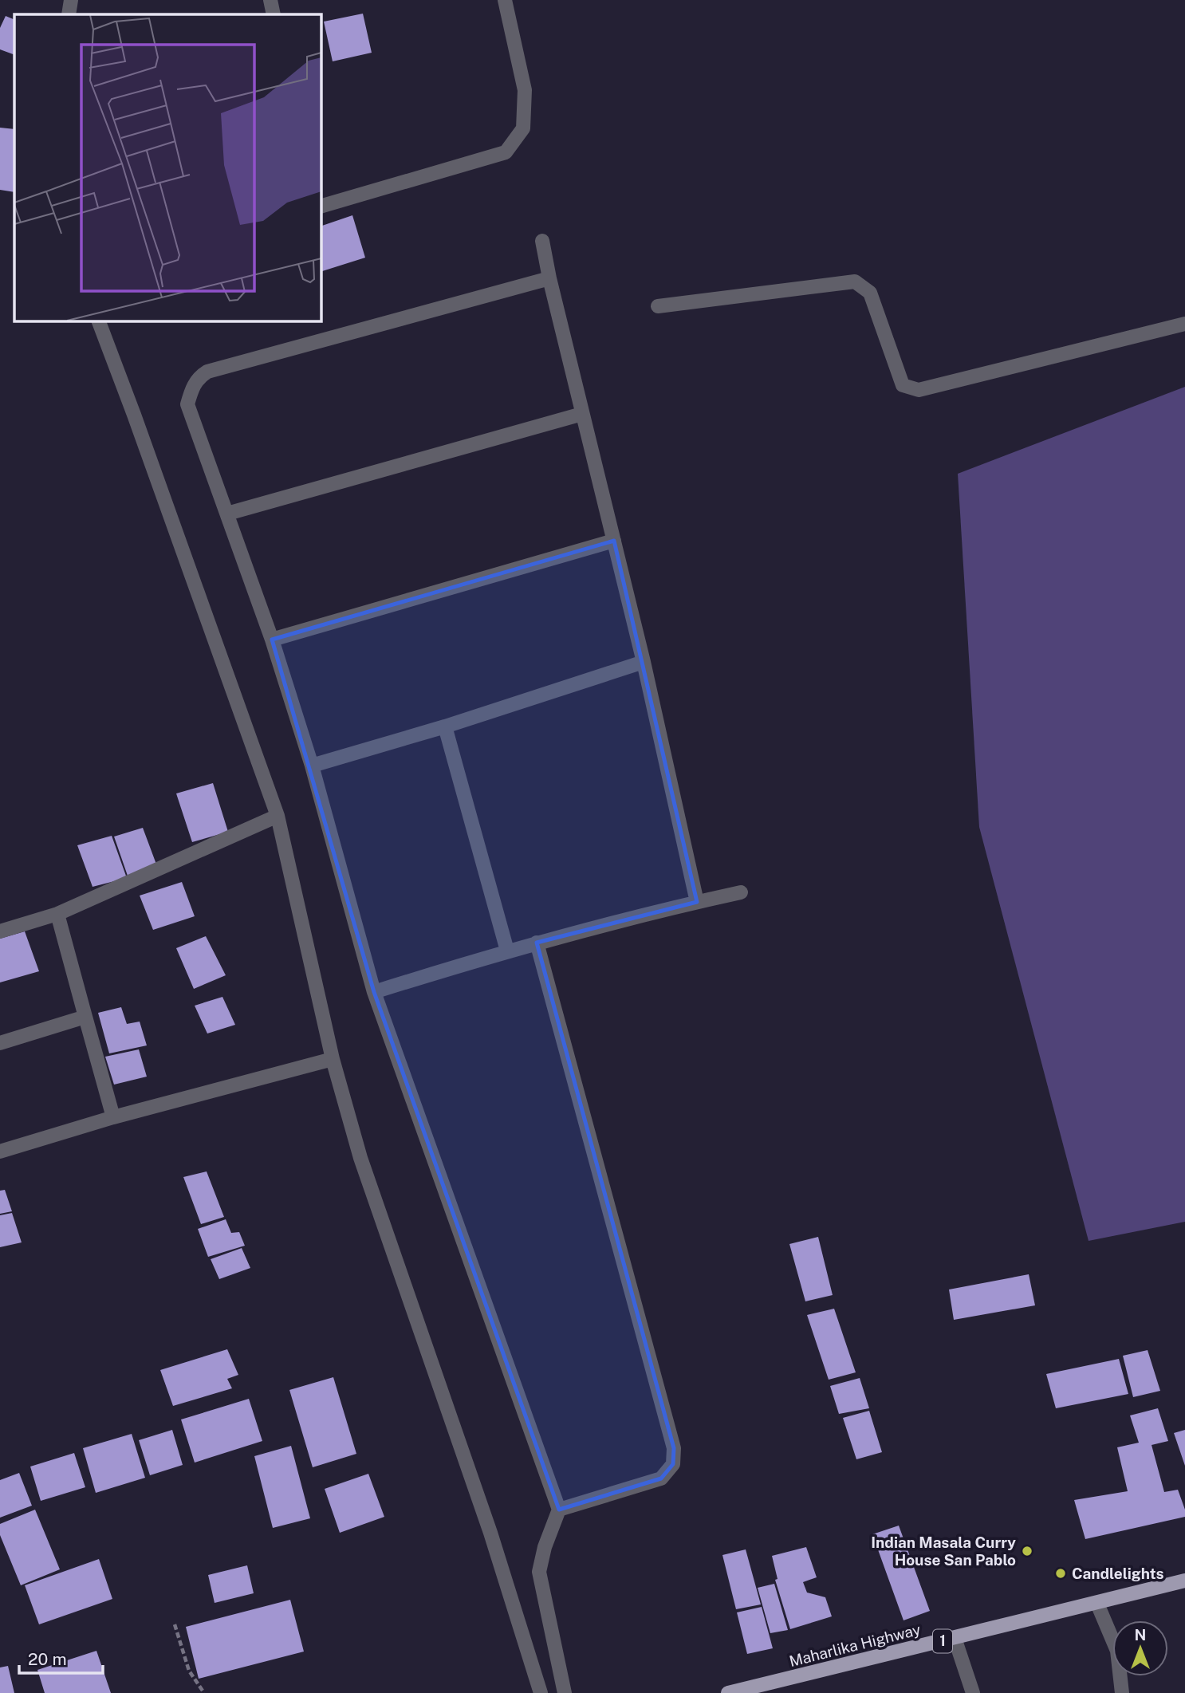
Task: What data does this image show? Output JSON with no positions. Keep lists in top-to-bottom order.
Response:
{
  "streets": {
    "main road": ["1", "Maharlika Highway"]
  },
  "places": ["Indian Masala Curry House San Pablo", "Candlelights"],
  "scale_bar": "20 m",
  "north": "top"
}
